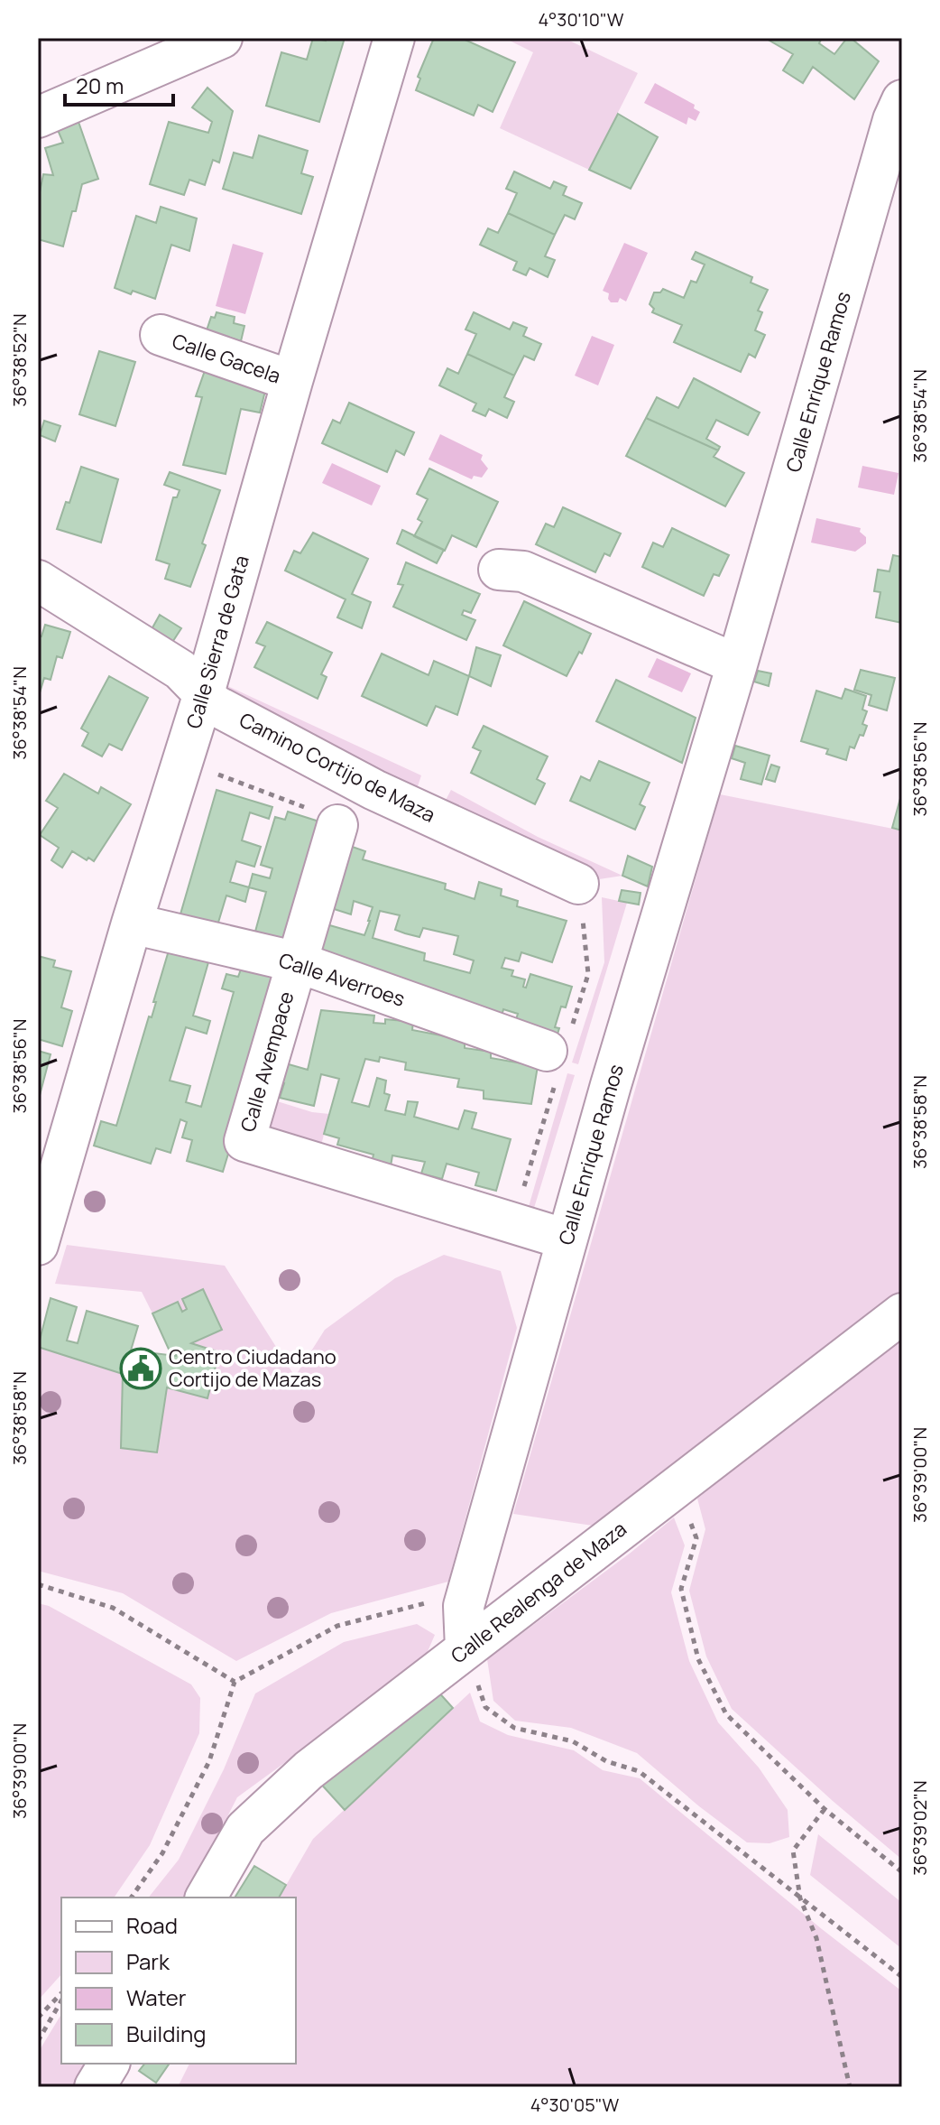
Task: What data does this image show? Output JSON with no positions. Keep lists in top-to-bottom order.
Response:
{
  "streets": {
    "street": [
      "Calle Gacela",
      "Calle Enrique Ramos",
      "Calle Sierra de Gata",
      "Camino Cortijo de Maza",
      "Calle Averroes",
      "Calle Avempace",
      "Calle Realenga de Maza"
    ]
  },
  "crossings": [
    ["Calle Gacela", "Calle Sierra de Gata"],
    ["Calle Enrique Ramos", "Calle Avempace"],
    ["Calle Enrique Ramos", "Calle Realenga de Maza"],
    ["Calle Sierra de Gata", "Camino Cortijo de Maza"],
    ["Calle Sierra de Gata", "Calle Averroes"],
    ["Calle Averroes", "Calle Avempace"]
  ],
  "places": {
    "public building": ["Centro Ciudadano Cortijo de Mazas"]
  },
  "legend": [
    "Road",
    "Park",
    "Water",
    "Building"
  ],
  "scale_bar": "20 m",
  "coordinates": [
    "4°30'10\"W",
    "36°38'52\"N",
    "36°38'54\"N",
    "36°38'56\"N",
    "36°38'58\"N",
    "36°39'00\"N",
    "36°39'02\"N",
    "4°30'05\"W"
  ]
}
